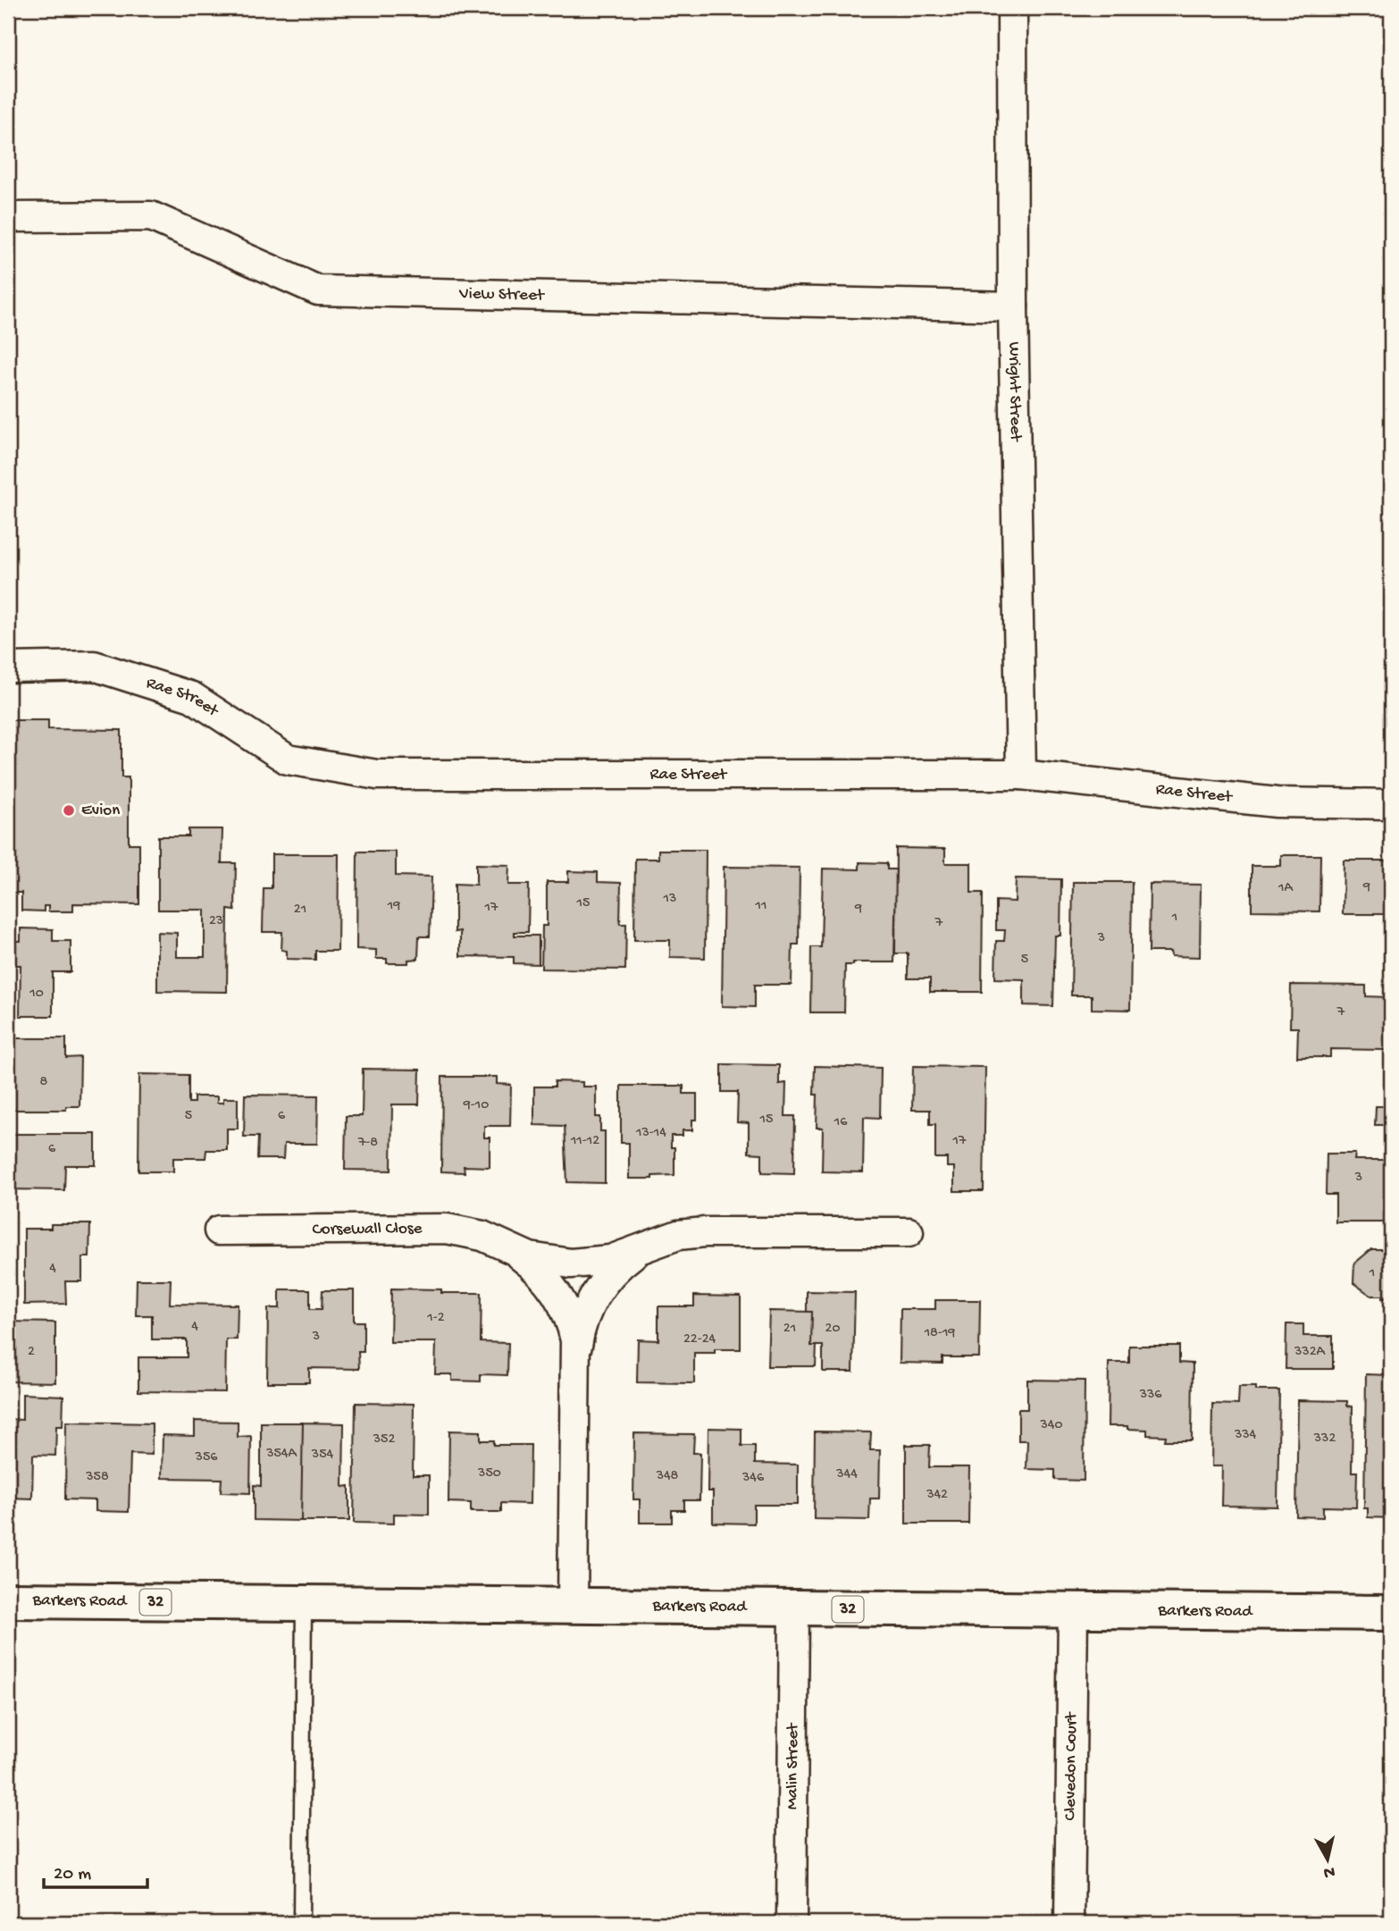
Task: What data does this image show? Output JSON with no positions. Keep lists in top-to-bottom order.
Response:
{
  "streets": {
    "main road": ["Barkers Road", "32"],
    "street": [
      "View Street",
      "Wright Street",
      "Rae Street",
      "Corsewall Close",
      "Malin Street",
      "Clevedon Court"
    ]
  },
  "crossings": [
    ["View Street", "Wright Street"],
    ["Wright Street", "Rae Street"],
    ["Corsewall Close", "Barkers Road"],
    ["Barkers Road", "Malin Street"],
    ["Barkers Road", "Clevedon Court"]
  ],
  "places": ["Evion"],
  "house_numbers": [
    "9",
    "1A",
    "13",
    "15",
    "19",
    "11",
    "17",
    "9",
    "21",
    "1",
    "23",
    "7",
    "3",
    "5",
    "10",
    "7",
    "8",
    "9-10",
    "5",
    "6",
    "15",
    "16",
    "13-14",
    "11-12",
    "17",
    "7-8",
    "6",
    "3",
    "4",
    "1",
    "1-2",
    "4",
    "21",
    "20",
    "18-19",
    "3",
    "22-24",
    "2",
    "332A",
    "336",
    "340",
    "334",
    "332",
    "352",
    "354A",
    "354",
    "356",
    "350",
    "344",
    "348",
    "358",
    "346",
    "342"
  ],
  "scale_bar": "20 m",
  "north": "bottom"
}
